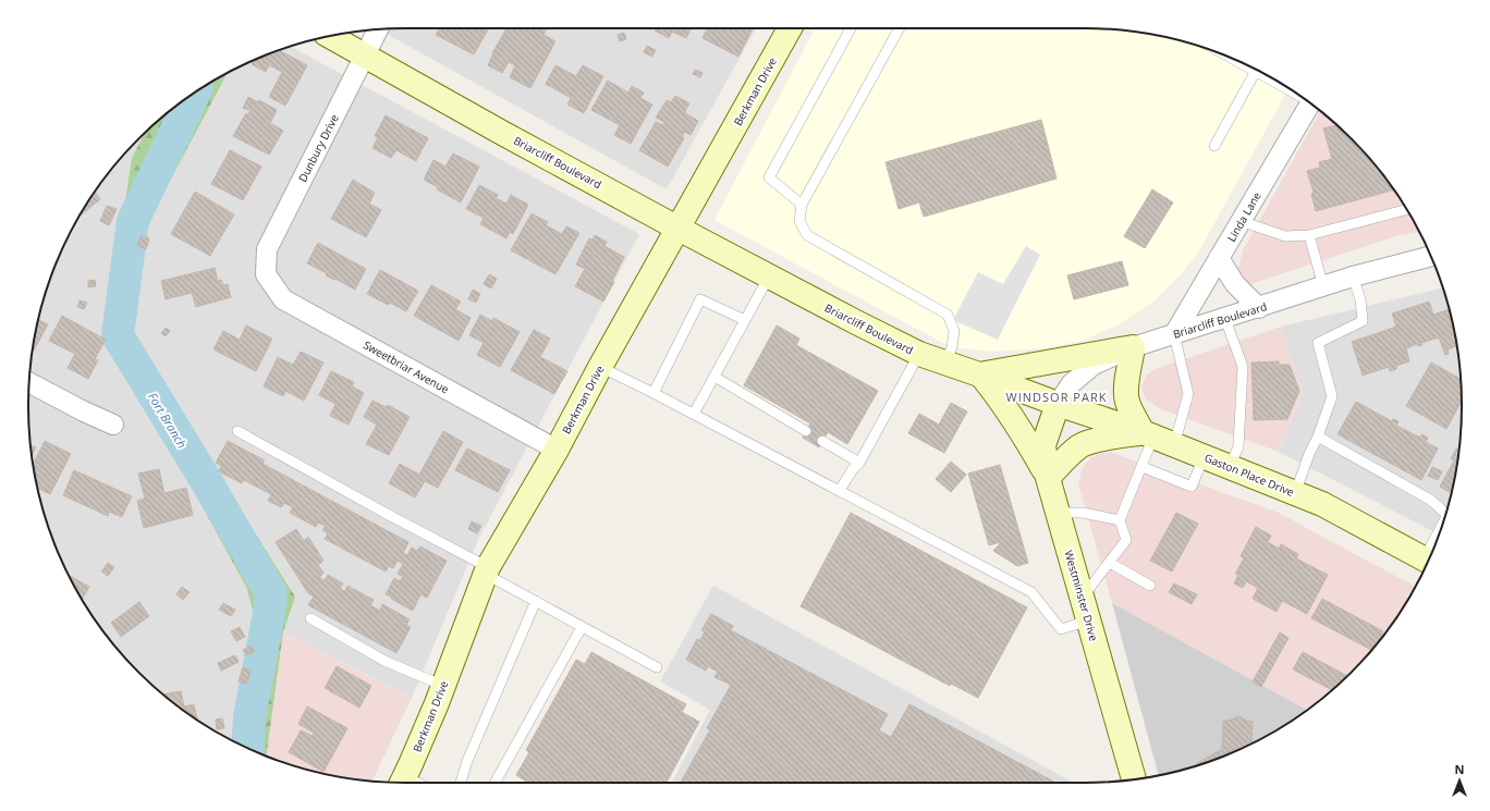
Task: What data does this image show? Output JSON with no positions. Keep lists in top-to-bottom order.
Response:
{
  "streets": {
    "street": [
      "Berkman Drive",
      "Dunbury Drive",
      "Briarcliff Boulevard",
      "Linda Lane",
      "Sweetbriar Avenue",
      "Gaston Place Drive",
      "Westminster Drive"
    ]
  },
  "crossings": [
    ["Berkman Drive", "Briarcliff Boulevard"],
    ["Berkman Drive", "Sweetbriar Avenue"],
    ["Dunbury Drive", "Briarcliff Boulevard"],
    ["Dunbury Drive", "Sweetbriar Avenue"],
    ["Briarcliff Boulevard", "Linda Lane"],
    ["Briarcliff Boulevard", "Gaston Place Drive"],
    ["Briarcliff Boulevard", "Westminster Drive"],
    ["Gaston Place Drive", "Westminster Drive"]
  ],
  "districts": ["WINDSOR PARK"],
  "water": ["Fort Branch"],
  "north": "top"
}
